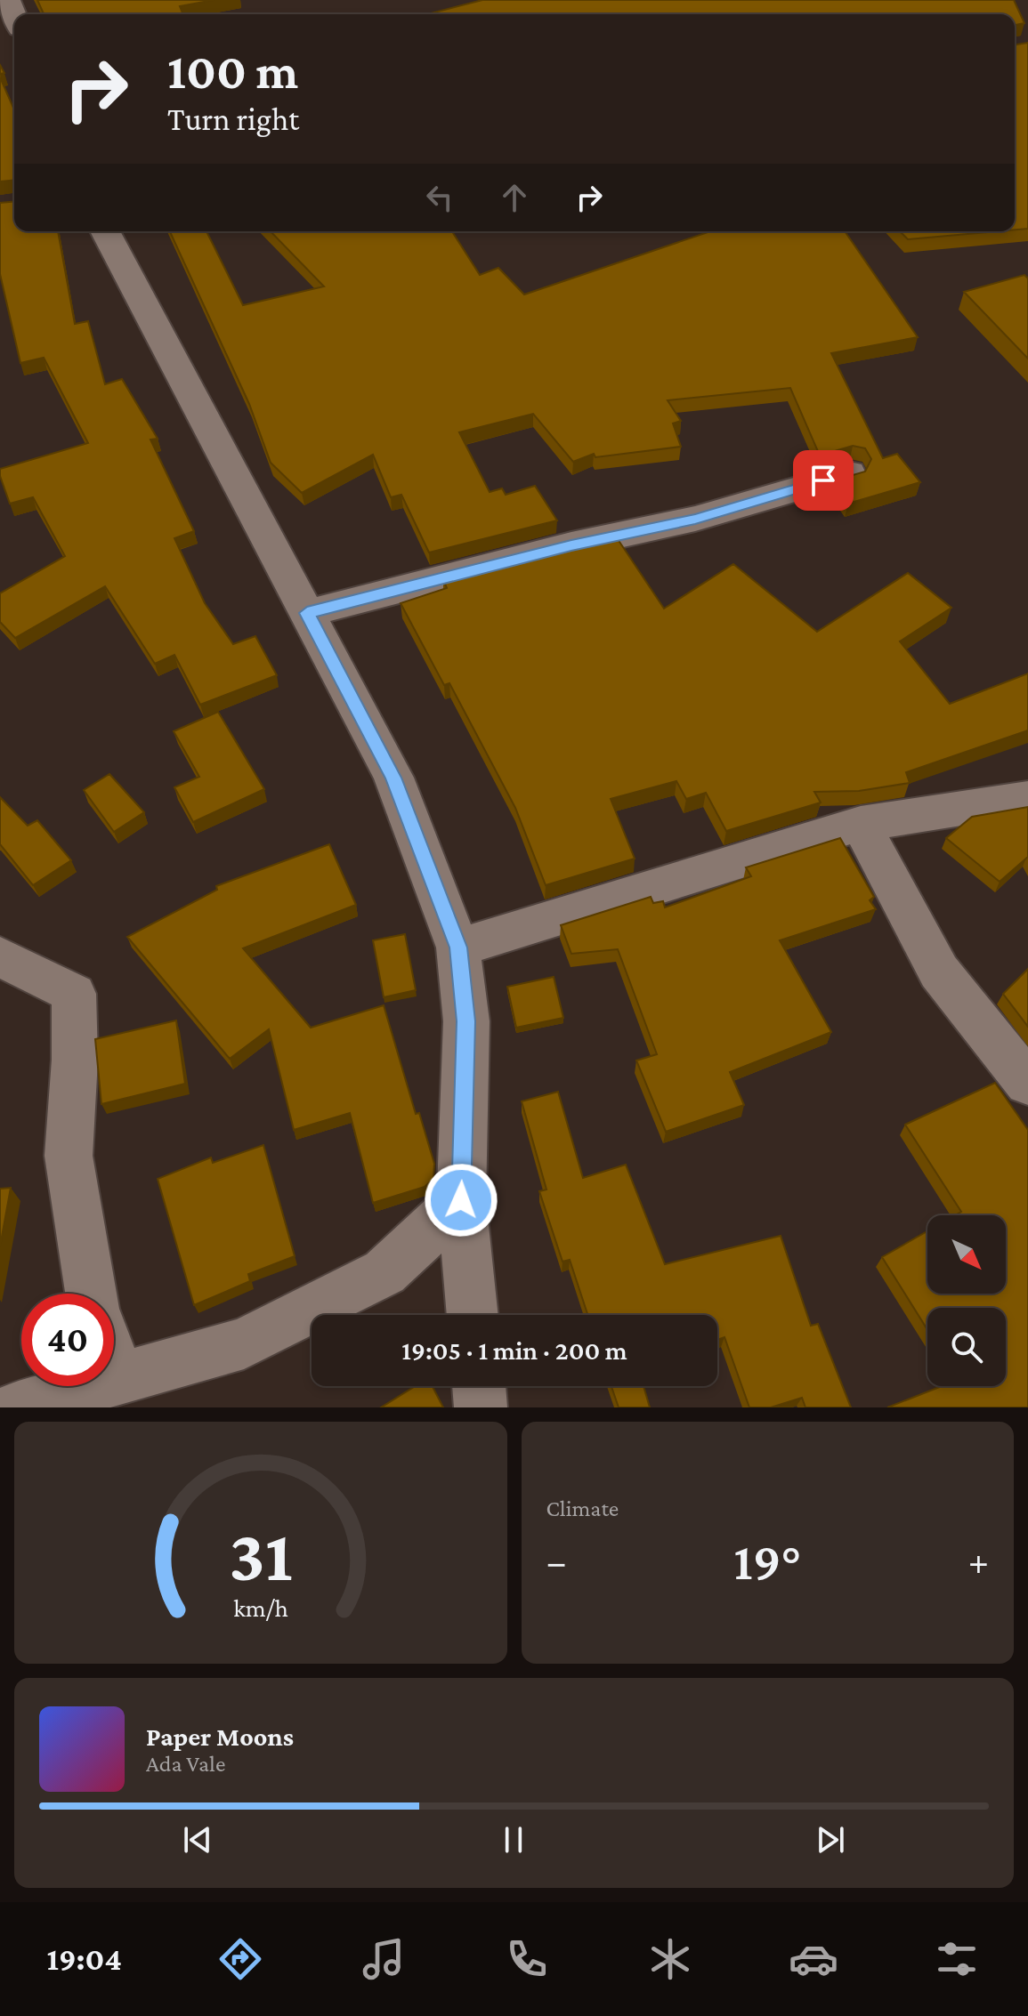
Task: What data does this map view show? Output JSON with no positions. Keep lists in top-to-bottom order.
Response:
{
  "north": "bottom right",
  "page": {
    "turn": ["100 m", "Turn right"],
    "limit": "40",
    "trip": "19:05 · 1 min · 200 m",
    "tile": "Climate",
    "heat": ["−", "19°", "+"],
    "song": ["Paper Moons", "Ada Vale"],
    "tabs": "19:04",
    "gauge": ["31", "km/h"]
  }
}
